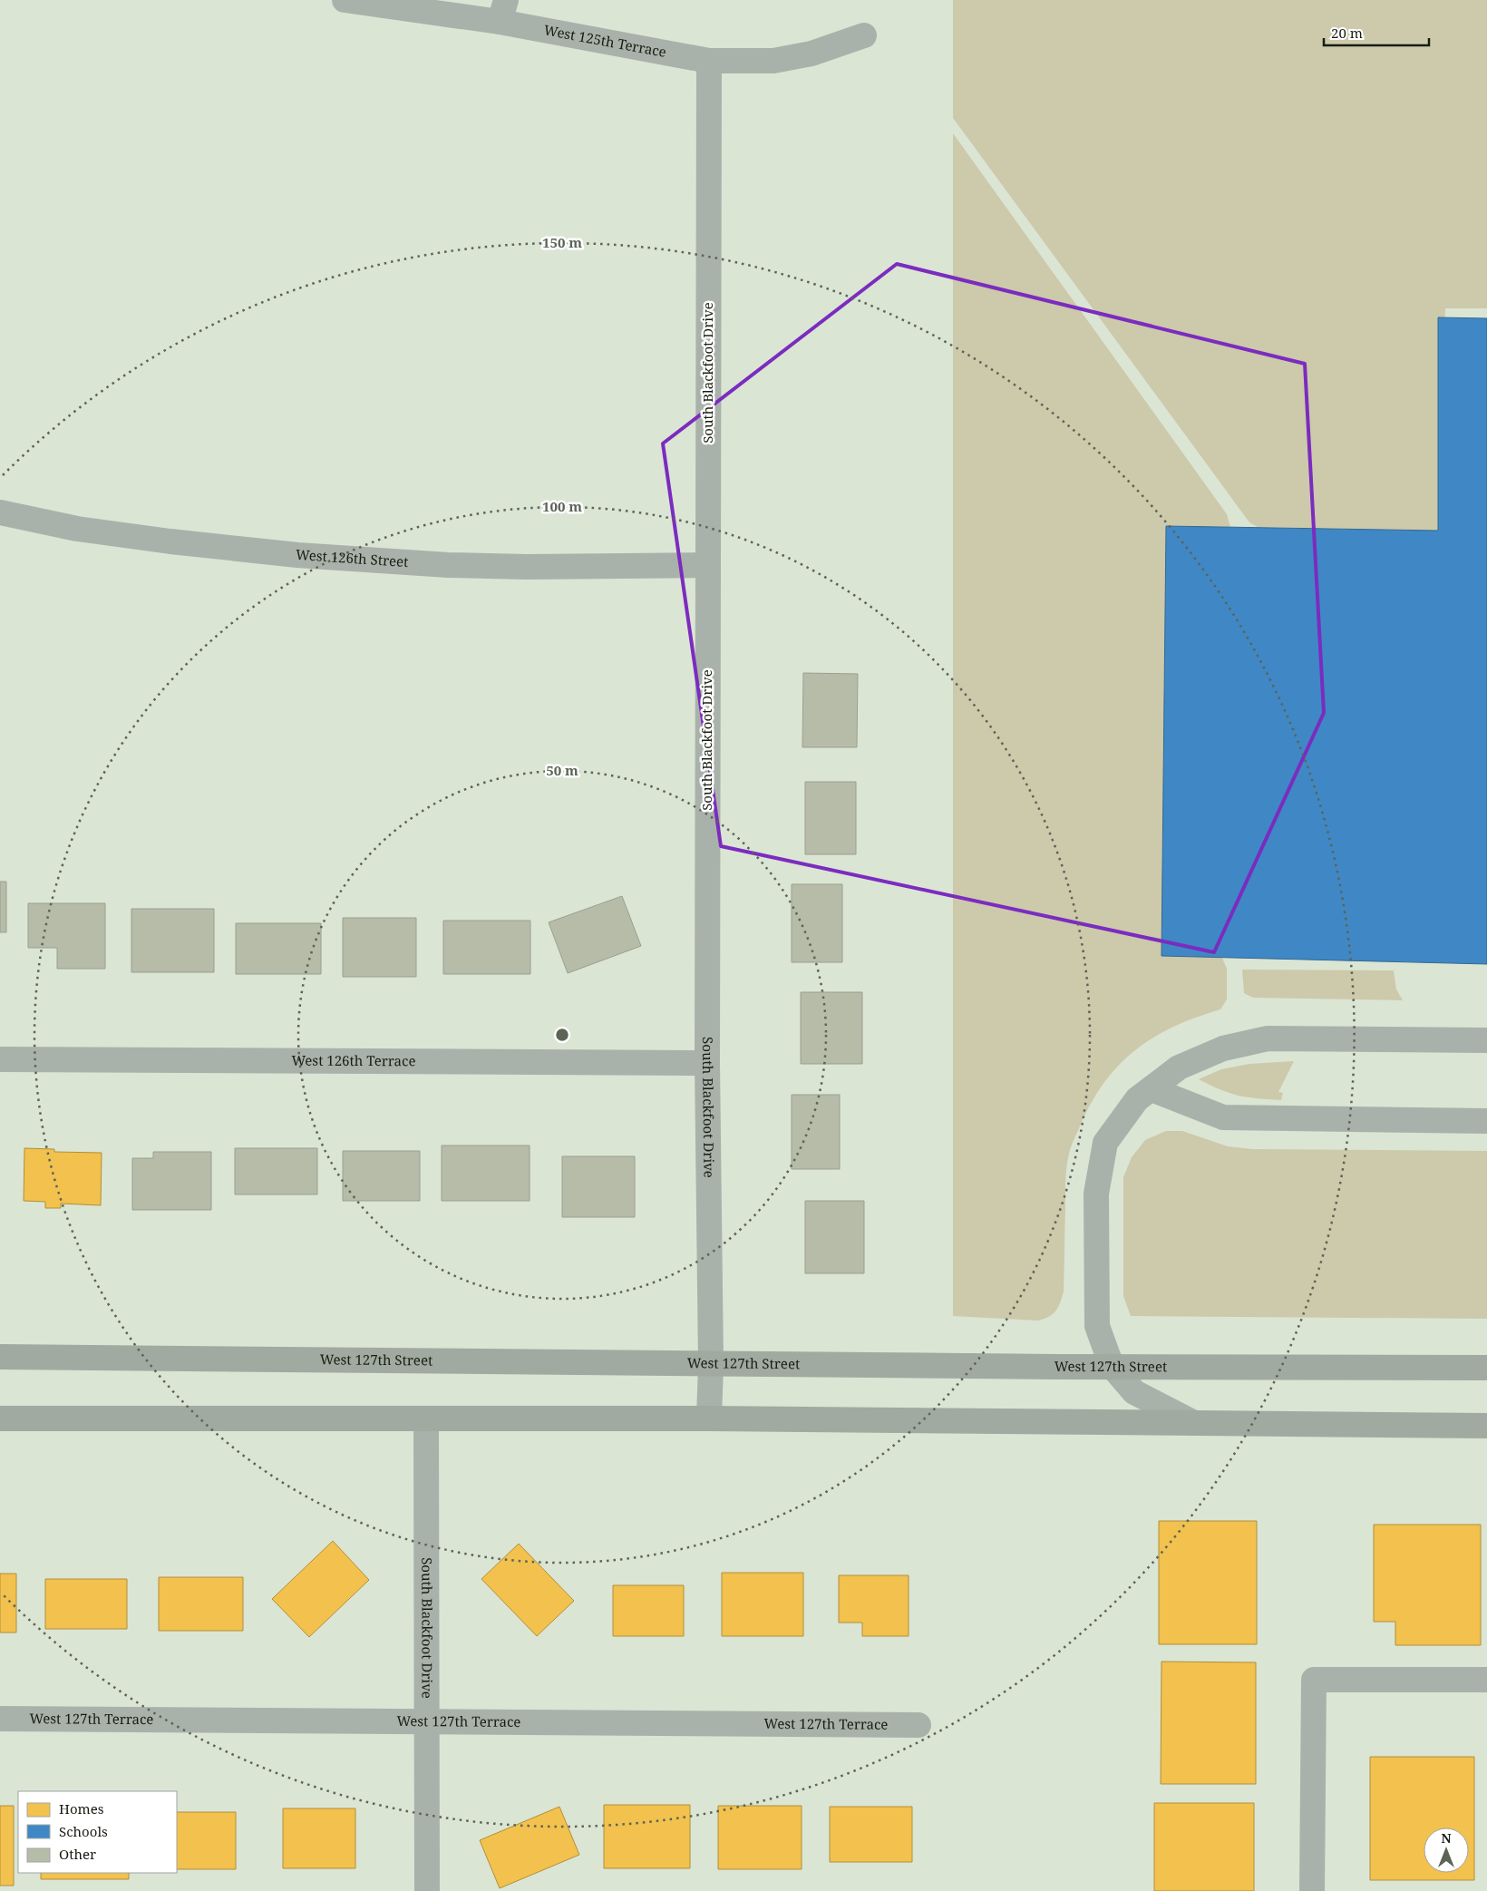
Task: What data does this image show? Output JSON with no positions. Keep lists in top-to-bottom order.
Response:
{
  "streets": {
    "main road": ["West 127th Street"],
    "street": [
      "West 125th Terrace",
      "South Blackfoot Drive",
      "West 126th Street",
      "West 126th Terrace",
      "West 127th Terrace"
    ]
  },
  "crossings": [
    ["West 125th Terrace", "South Blackfoot Drive"],
    ["South Blackfoot Drive", "West 126th Street"],
    ["South Blackfoot Drive", "West 126th Terrace"],
    ["South Blackfoot Drive", "West 127th Street"],
    ["South Blackfoot Drive", "West 127th Terrace"]
  ],
  "legend": ["Homes", "Schools", "Other"],
  "scale_bar": "20 m",
  "north": "top",
  "rings": ["150 m", "100 m", "50 m"]
}
